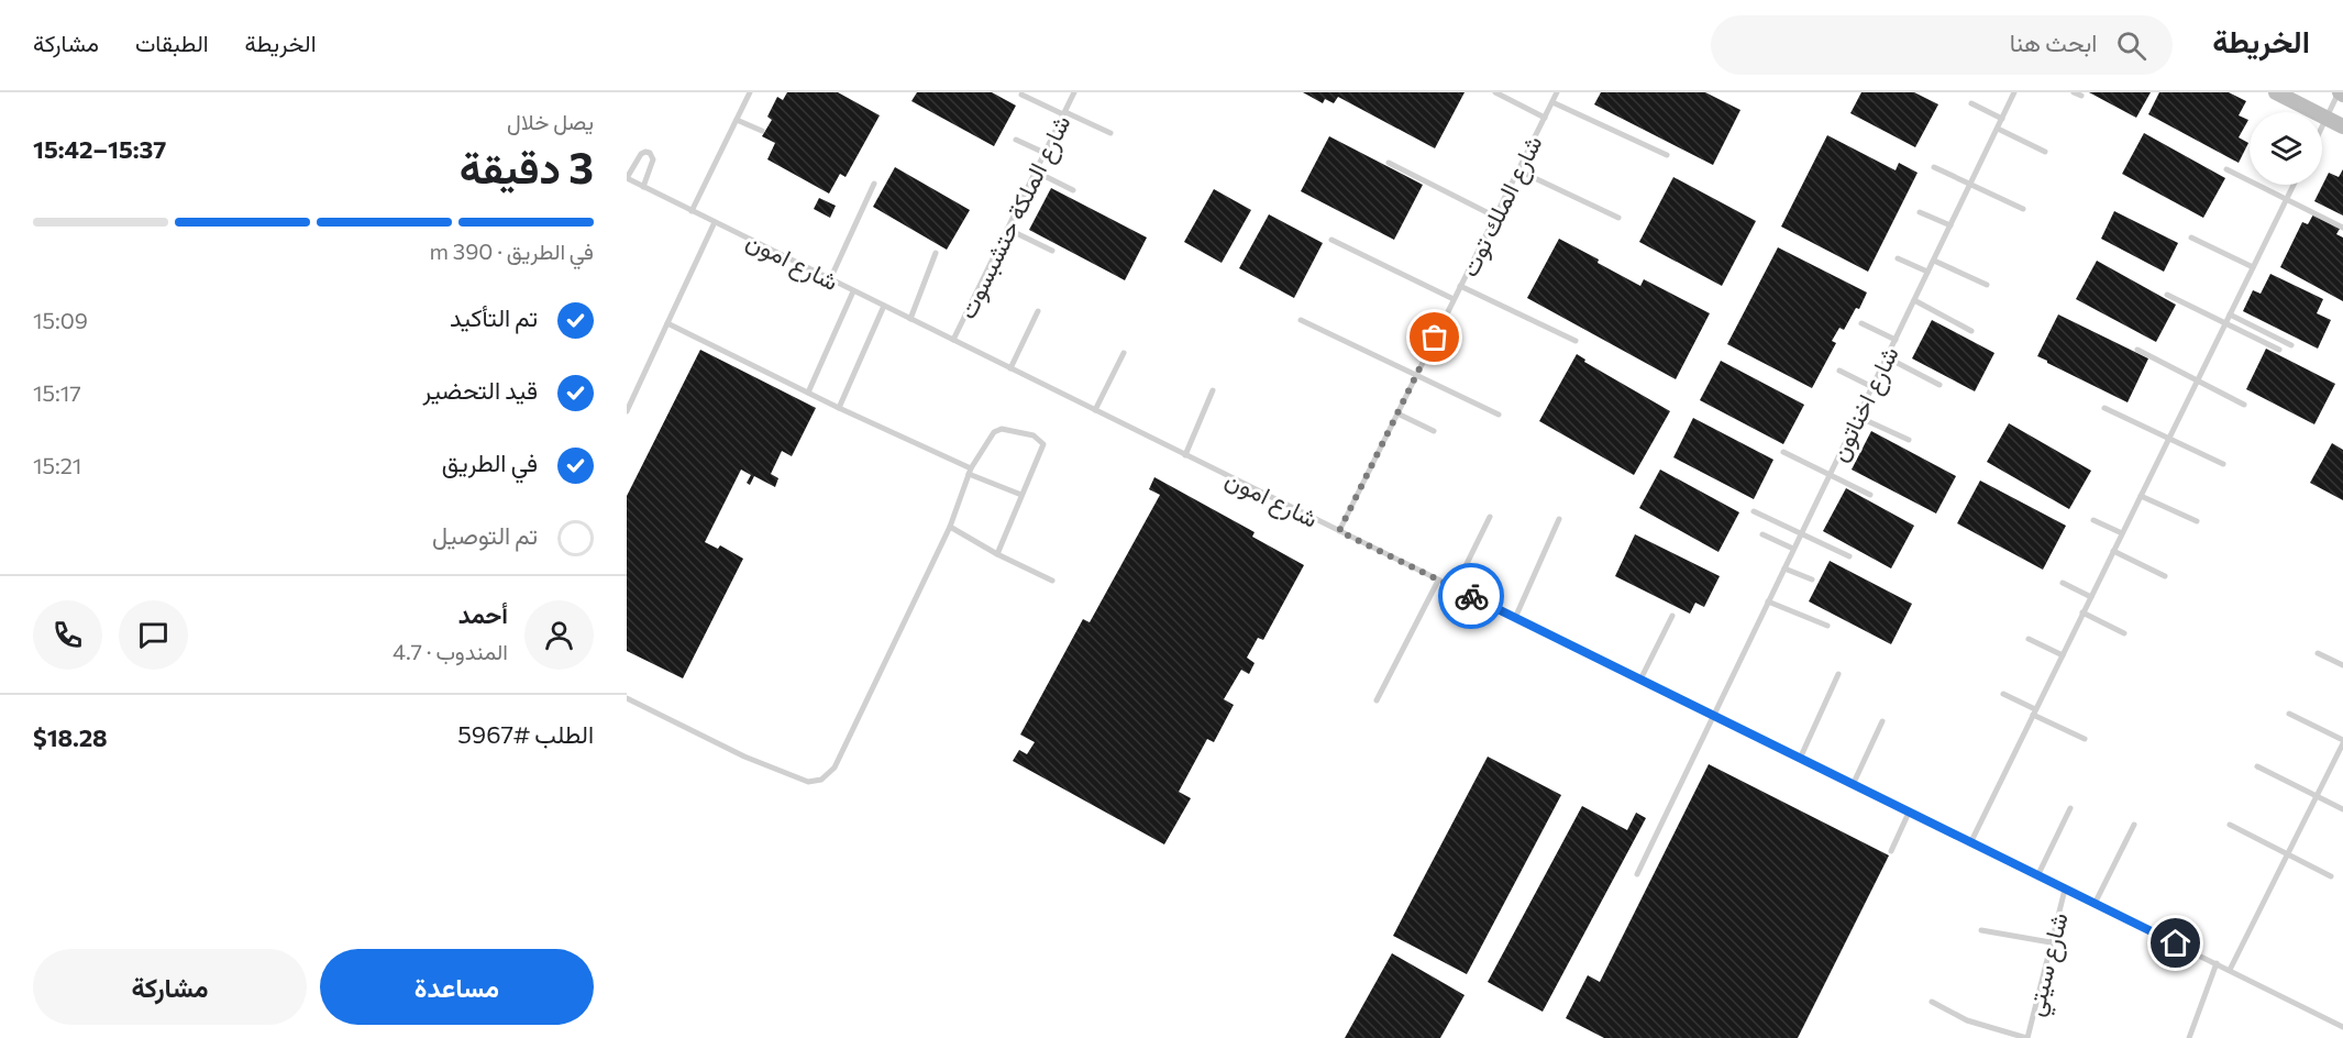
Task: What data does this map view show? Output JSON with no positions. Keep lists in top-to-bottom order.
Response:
{
  "streets": {
    "lane": [
      "شارع الملك توت",
      "شارع الملكة حتشبسوت",
      "شارع امون",
      "شارع اخناتون",
      "شارع سيتي"
    ]
  },
  "crossings": [
    ["شارع الملك توت", "شارع امون"],
    ["شارع الملكة حتشبسوت", "شارع امون"],
    ["شارع امون", "شارع اخناتون"],
    ["شارع امون", "شارع سيتي"]
  ],
  "page": {
    "header": "الخريطة",
    "search": "ابحث هنا",
    "nav": ["الخريطة", "الطبقات", "مشاركة"],
    "heading": ["3 دقيقة", "يصل خلال", "15:37–15:42"],
    "panel": [
      "أحمد",
      "المندوب · 4.7",
      "الطلب #5967",
      "$18.28"
    ],
    "bar": "في الطريق · 390 m",
    "list": [
      ["تم التأكيد", "15:09"],
      ["قيد التحضير", "15:17"],
      ["في الطريق", "15:21"],
      "تم التوصيل"
    ],
    "buttons": ["مساعدة", "مشاركة"]
  }
}
